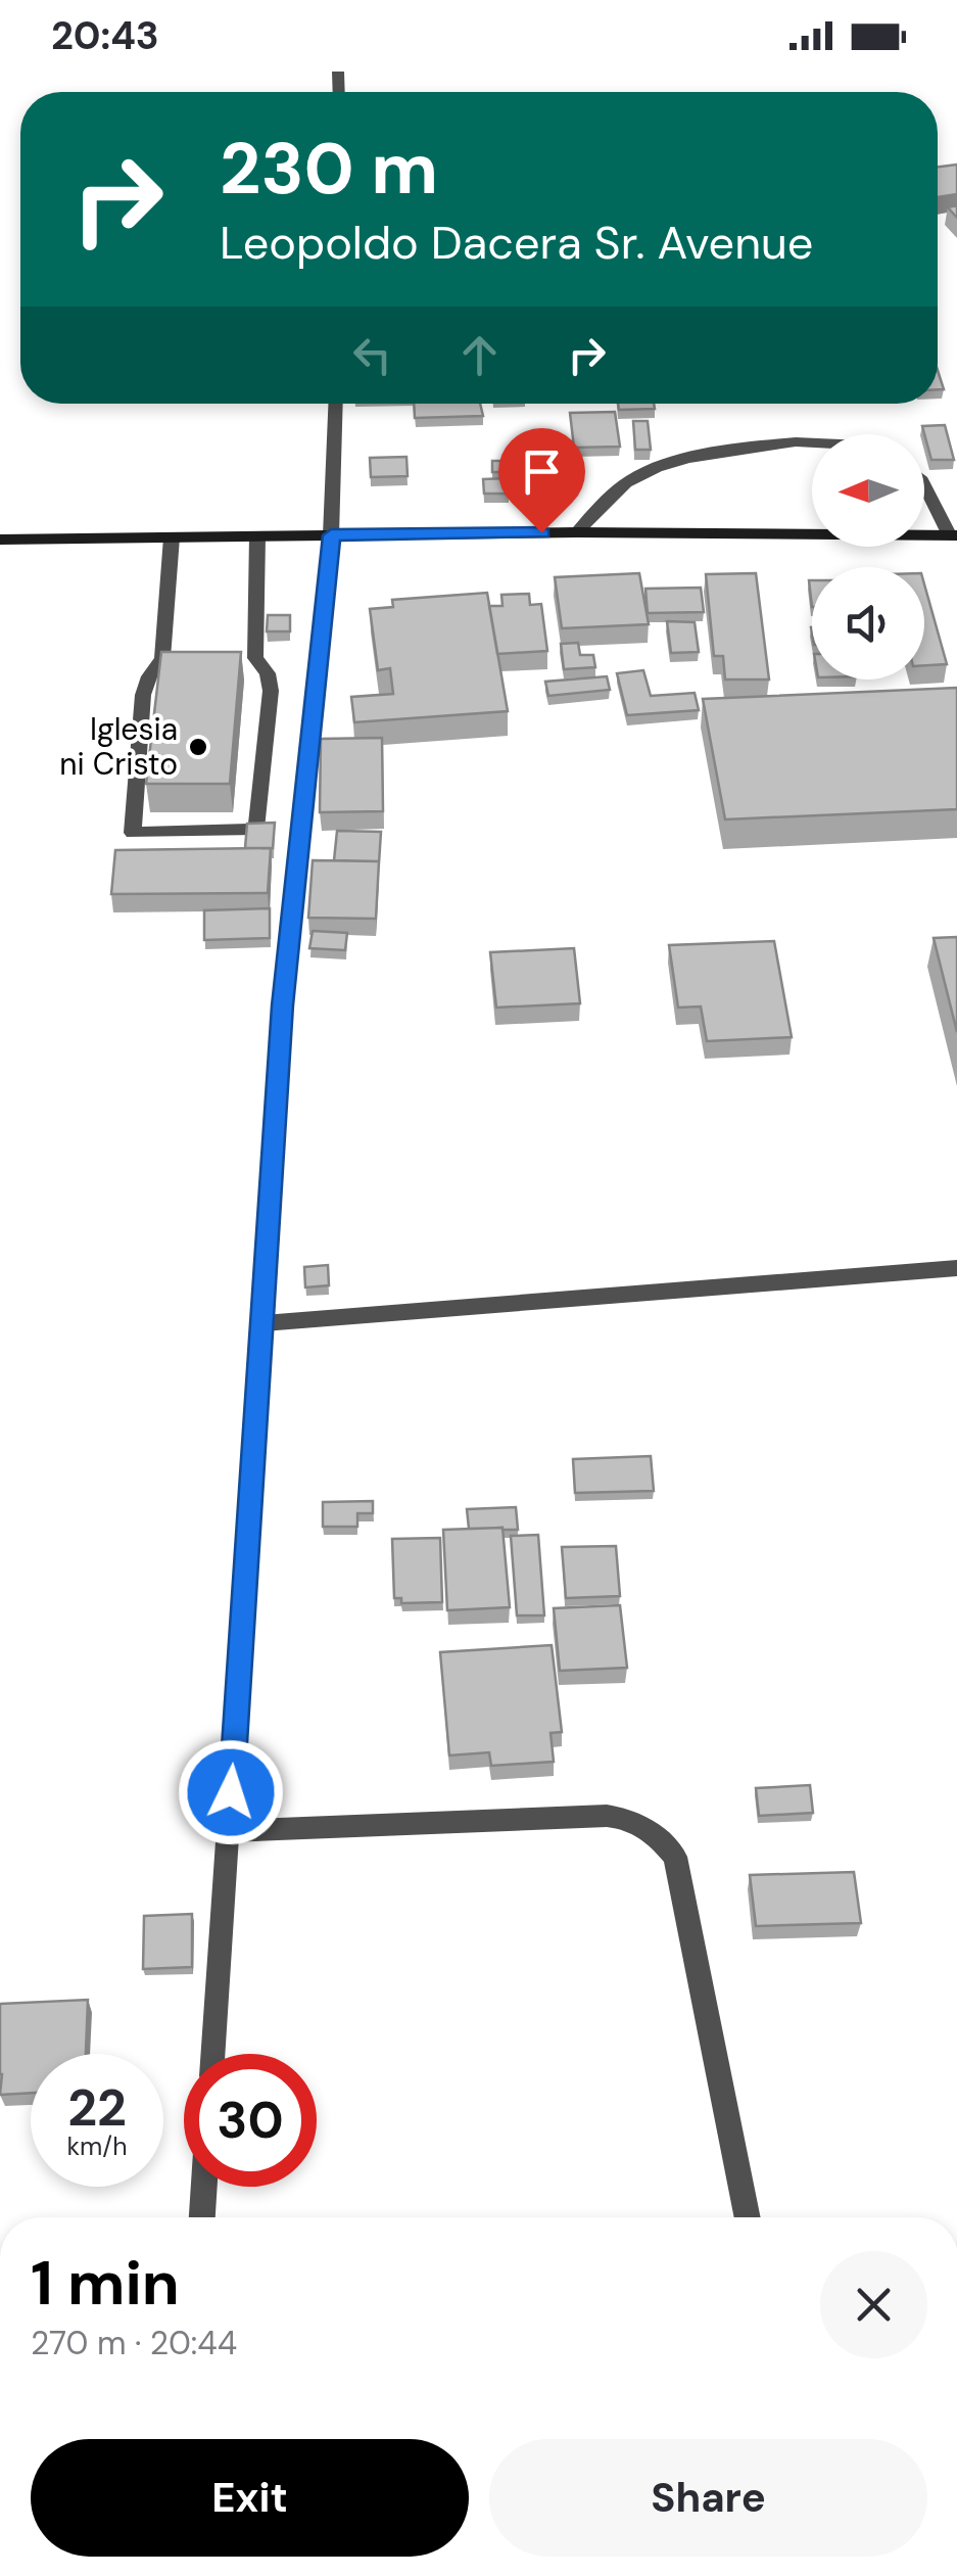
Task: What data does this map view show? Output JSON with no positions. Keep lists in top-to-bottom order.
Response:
{
  "places": ["Iglesia ni Cristo"],
  "north": "left",
  "page": {
    "status": "20:43",
    "turn": ["230 m", "Leopoldo Dacera Sr. Avenue"],
    "speed": "22 km/h",
    "limit": "30",
    "heading": ["1 min", "270 m · 20:44"],
    "buttons": ["Exit", "Share"]
  }
}
